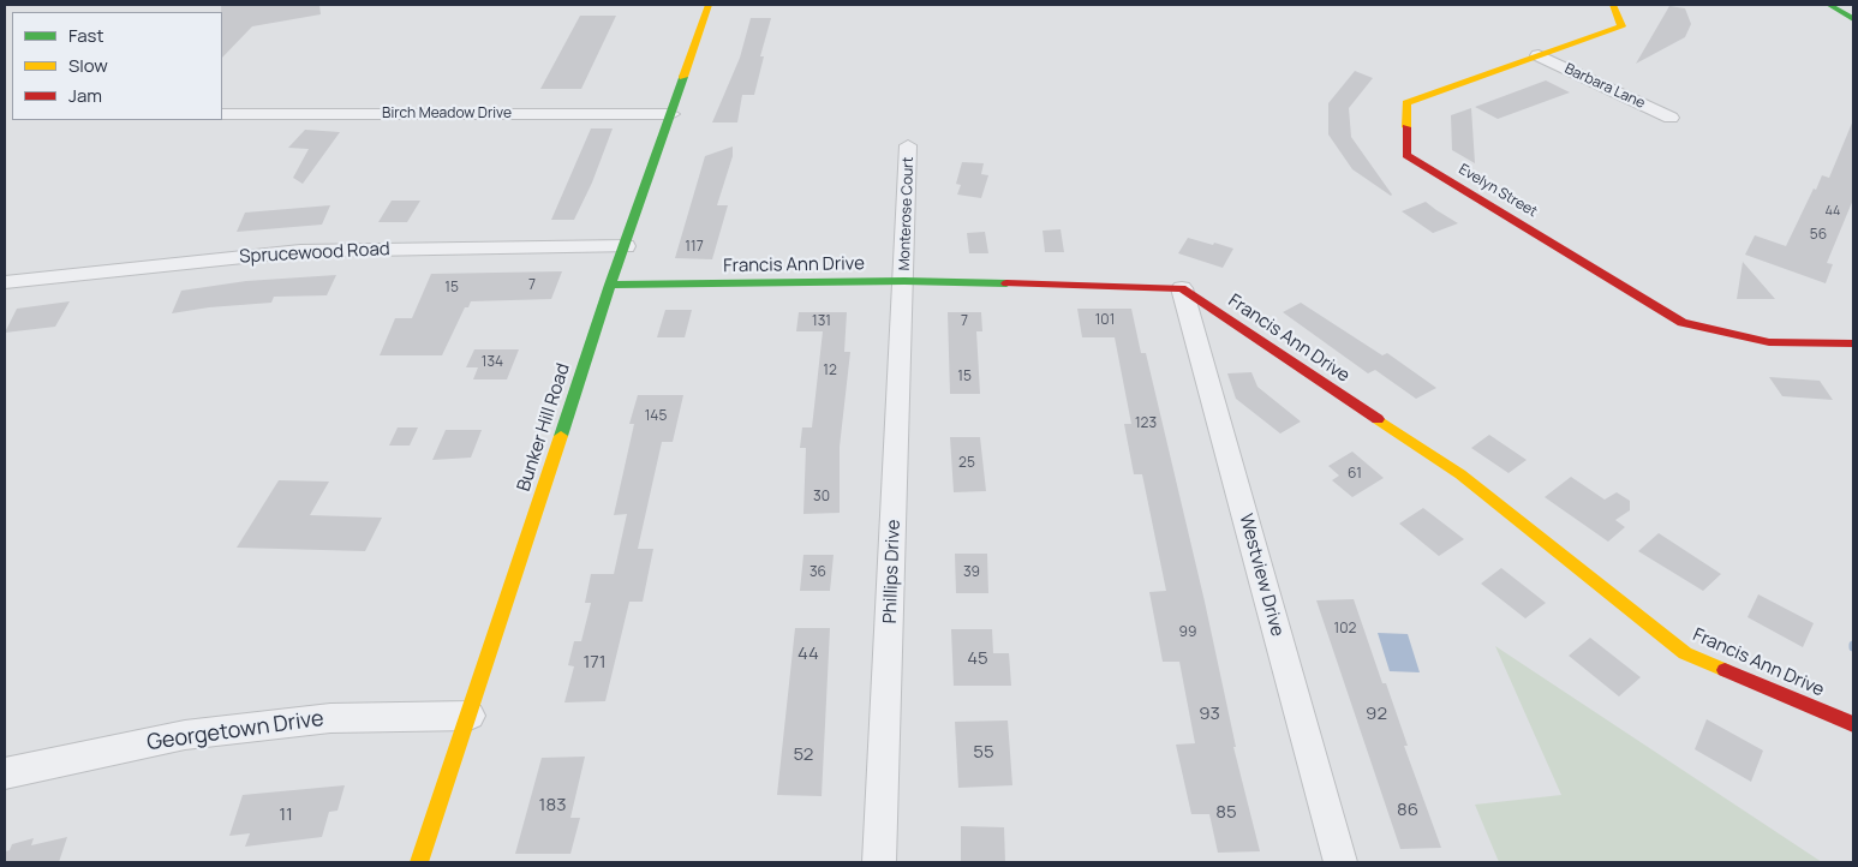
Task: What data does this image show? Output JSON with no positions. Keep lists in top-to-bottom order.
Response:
{
  "streets": {
    "street": [
      "Barbara Lane",
      "Birch Meadow Drive",
      "Evelyn Street",
      "Monterose Court",
      "Sprucewood Road",
      "Francis Ann Drive",
      "Bunker Hill Road",
      "Phillips Drive",
      "Westview Drive",
      "Georgetown Drive"
    ]
  },
  "crossings": [
    ["Barbara Lane", "Evelyn Street"],
    ["Birch Meadow Drive", "Bunker Hill Road"],
    ["Monterose Court", "Francis Ann Drive"],
    ["Monterose Court", "Phillips Drive"],
    ["Sprucewood Road", "Bunker Hill Road"],
    ["Francis Ann Drive", "Bunker Hill Road"],
    ["Francis Ann Drive", "Phillips Drive"],
    ["Francis Ann Drive", "Westview Drive"],
    ["Bunker Hill Road", "Georgetown Drive"]
  ],
  "house_numbers": [
    "44",
    "56",
    "117",
    "7",
    "15",
    "101",
    "131",
    "7",
    "134",
    "12",
    "15",
    "145",
    "123",
    "25",
    "61",
    "30",
    "36",
    "39",
    "102",
    "99",
    "44",
    "45",
    "171",
    "93",
    "92",
    "55",
    "52",
    "183",
    "86",
    "85",
    "11"
  ],
  "legend": ["Fast", "Slow", "Jam"]
}
